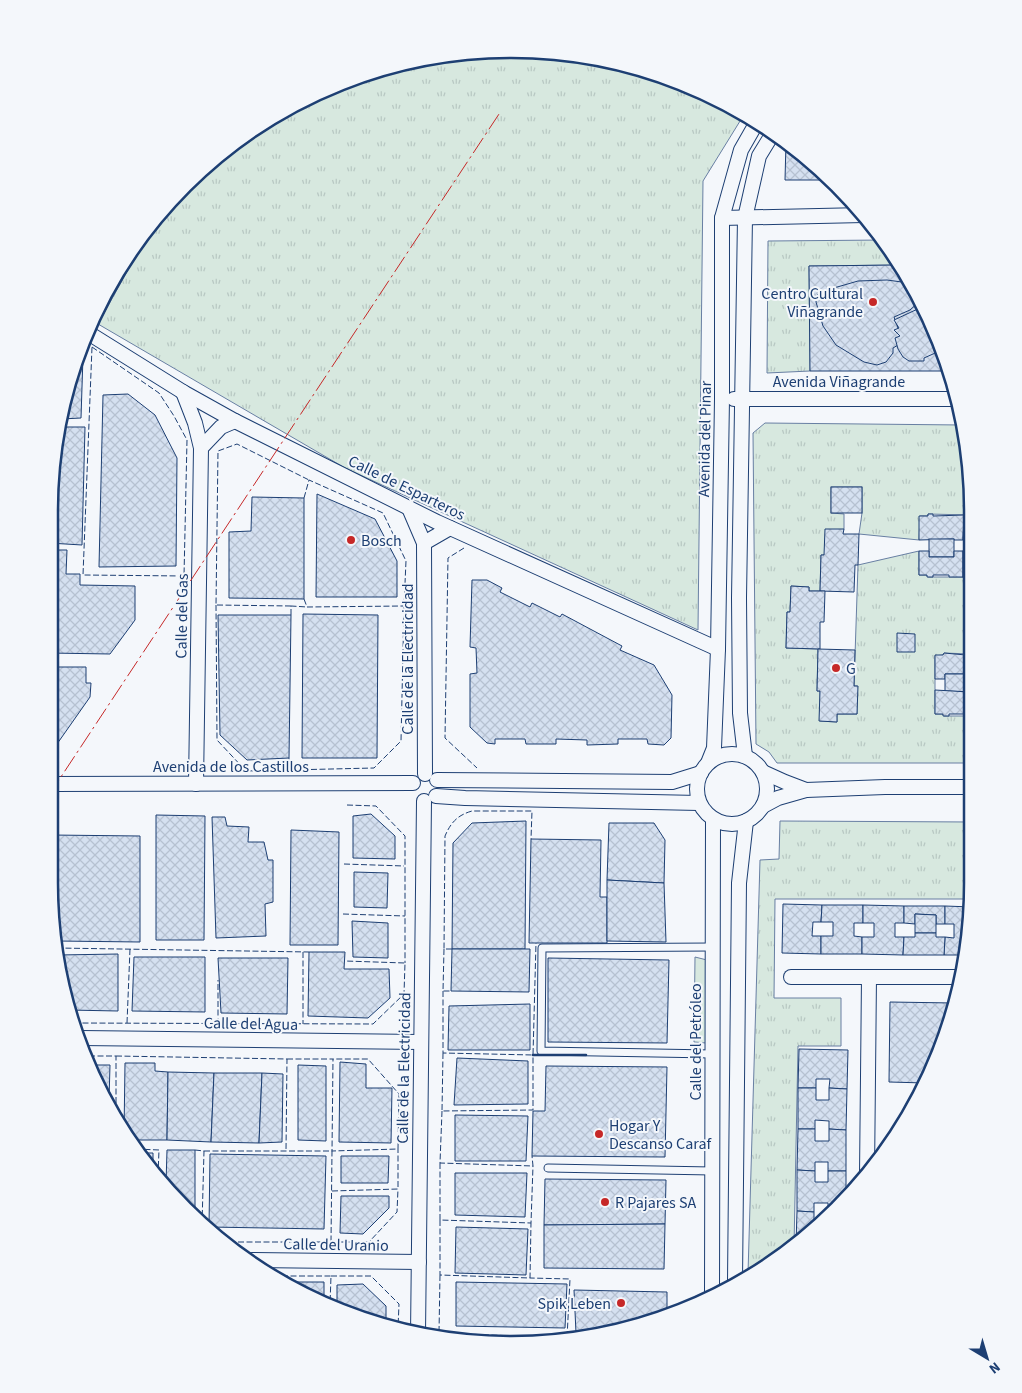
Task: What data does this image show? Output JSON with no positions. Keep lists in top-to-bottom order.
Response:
{
  "streets": {
    "street": [
      "Avenida Viñagrande",
      "Avenida del Pinar",
      "Calle de Esparteros",
      "Calle del Gas",
      "Calle de la Electricidad",
      "Avenida de los Castillos",
      "Calle del Agua",
      "Calle del Petróleo",
      "Calle del Uranio"
    ]
  },
  "crossings": [
    ["Avenida Viñagrande", "Avenida del Pinar"],
    ["Avenida del Pinar", "Calle de Esparteros"],
    ["Avenida del Pinar", "Calle del Petróleo"],
    ["Calle de Esparteros", "Calle del Gas"],
    ["Calle de Esparteros", "Calle de la Electricidad"],
    ["Calle del Gas", "Avenida de los Castillos"],
    ["Calle de la Electricidad", "Avenida de los Castillos"],
    ["Calle de la Electricidad", "Calle del Agua"],
    ["Calle de la Electricidad", "Calle del Uranio"]
  ],
  "places": [
    "Centro Cultural Viñagrande",
    "Bosch",
    "G",
    "Hogar Y Descanso Caraf",
    "R Pajares SA",
    "Spik Leben"
  ],
  "north": "bottom right"
}
